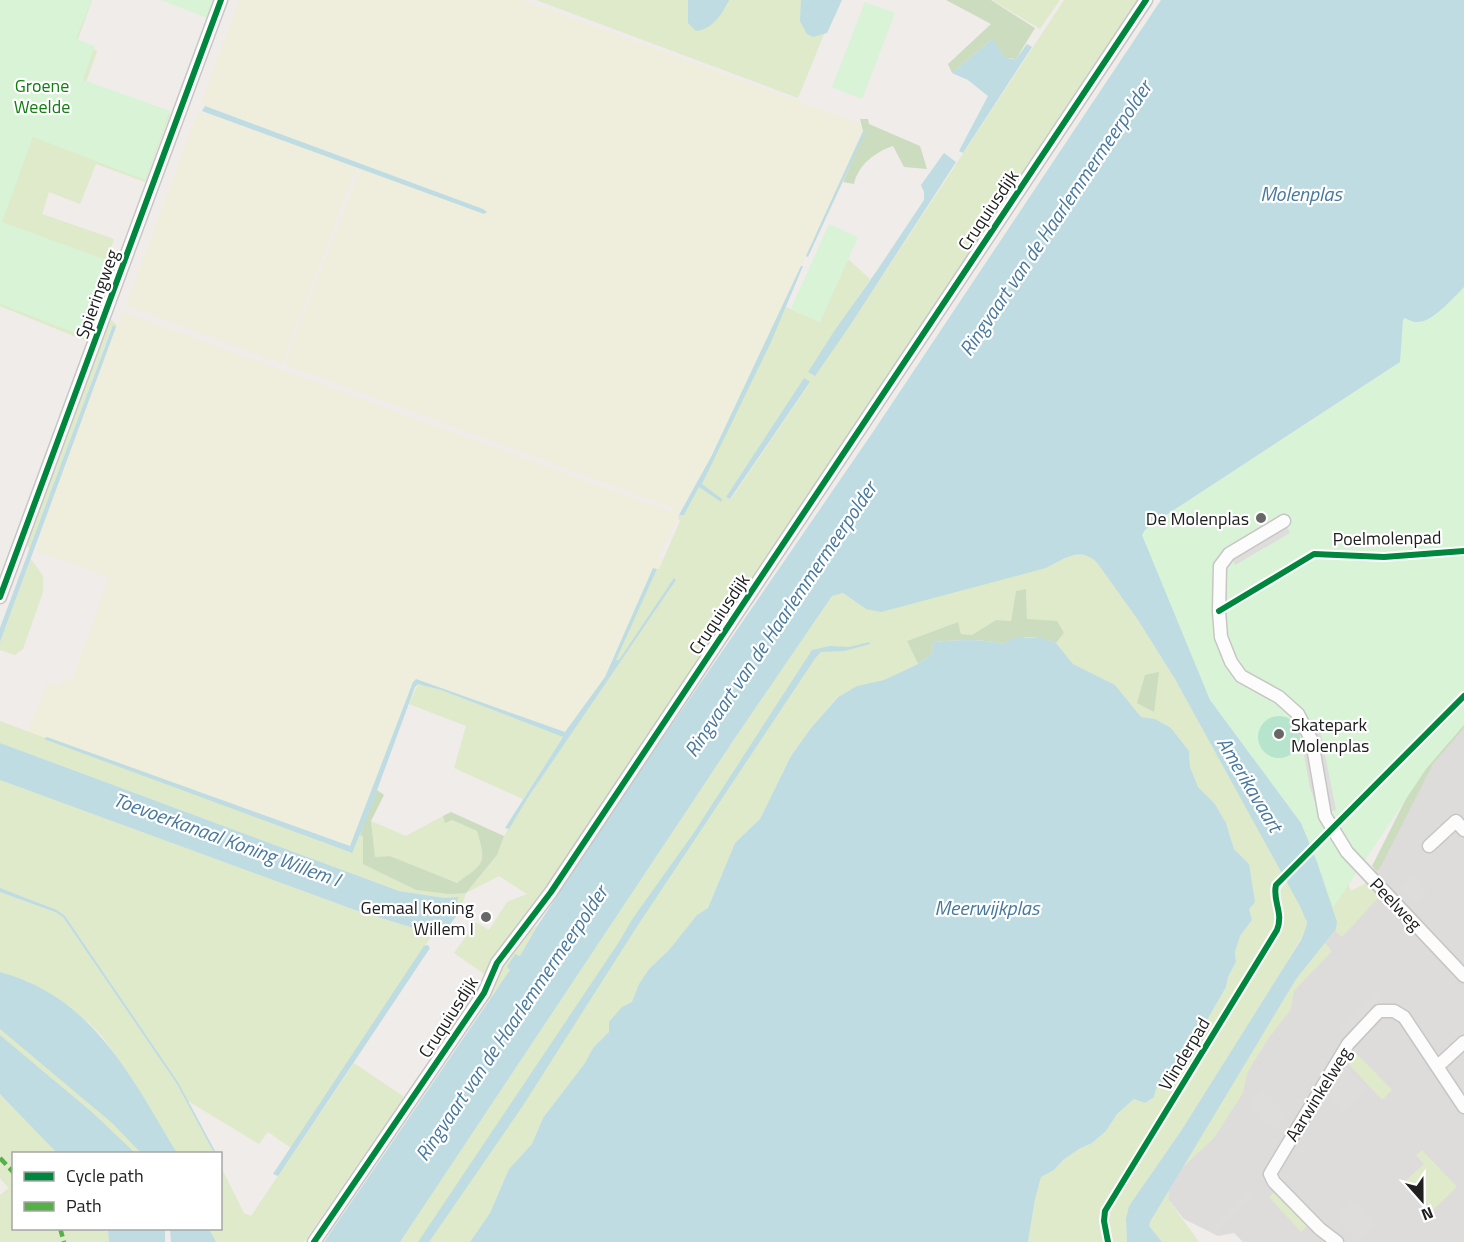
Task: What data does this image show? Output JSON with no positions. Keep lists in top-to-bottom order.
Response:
{
  "streets": {
    "street": [
      "Cruquiusdijk",
      "Spieringweg",
      "Peelweg",
      "Aarwinkelweg"
    ],
    "cycle path": ["Poelmolenpad", "Vlinderpad"]
  },
  "water": [
    "Molenplas",
    "Ringvaart van de Haarlemmermeerpolder",
    "Amerikavaart",
    "Toevoerkanaal Koning Willem I",
    "Meerwijkplas"
  ],
  "parks": ["Groene Weelde"],
  "places": ["De Molenplas", "Skatepark Molenplas", "Gemaal Koning Willem I"],
  "legend": ["Cycle path", "Path"],
  "north": "bottom"
}
